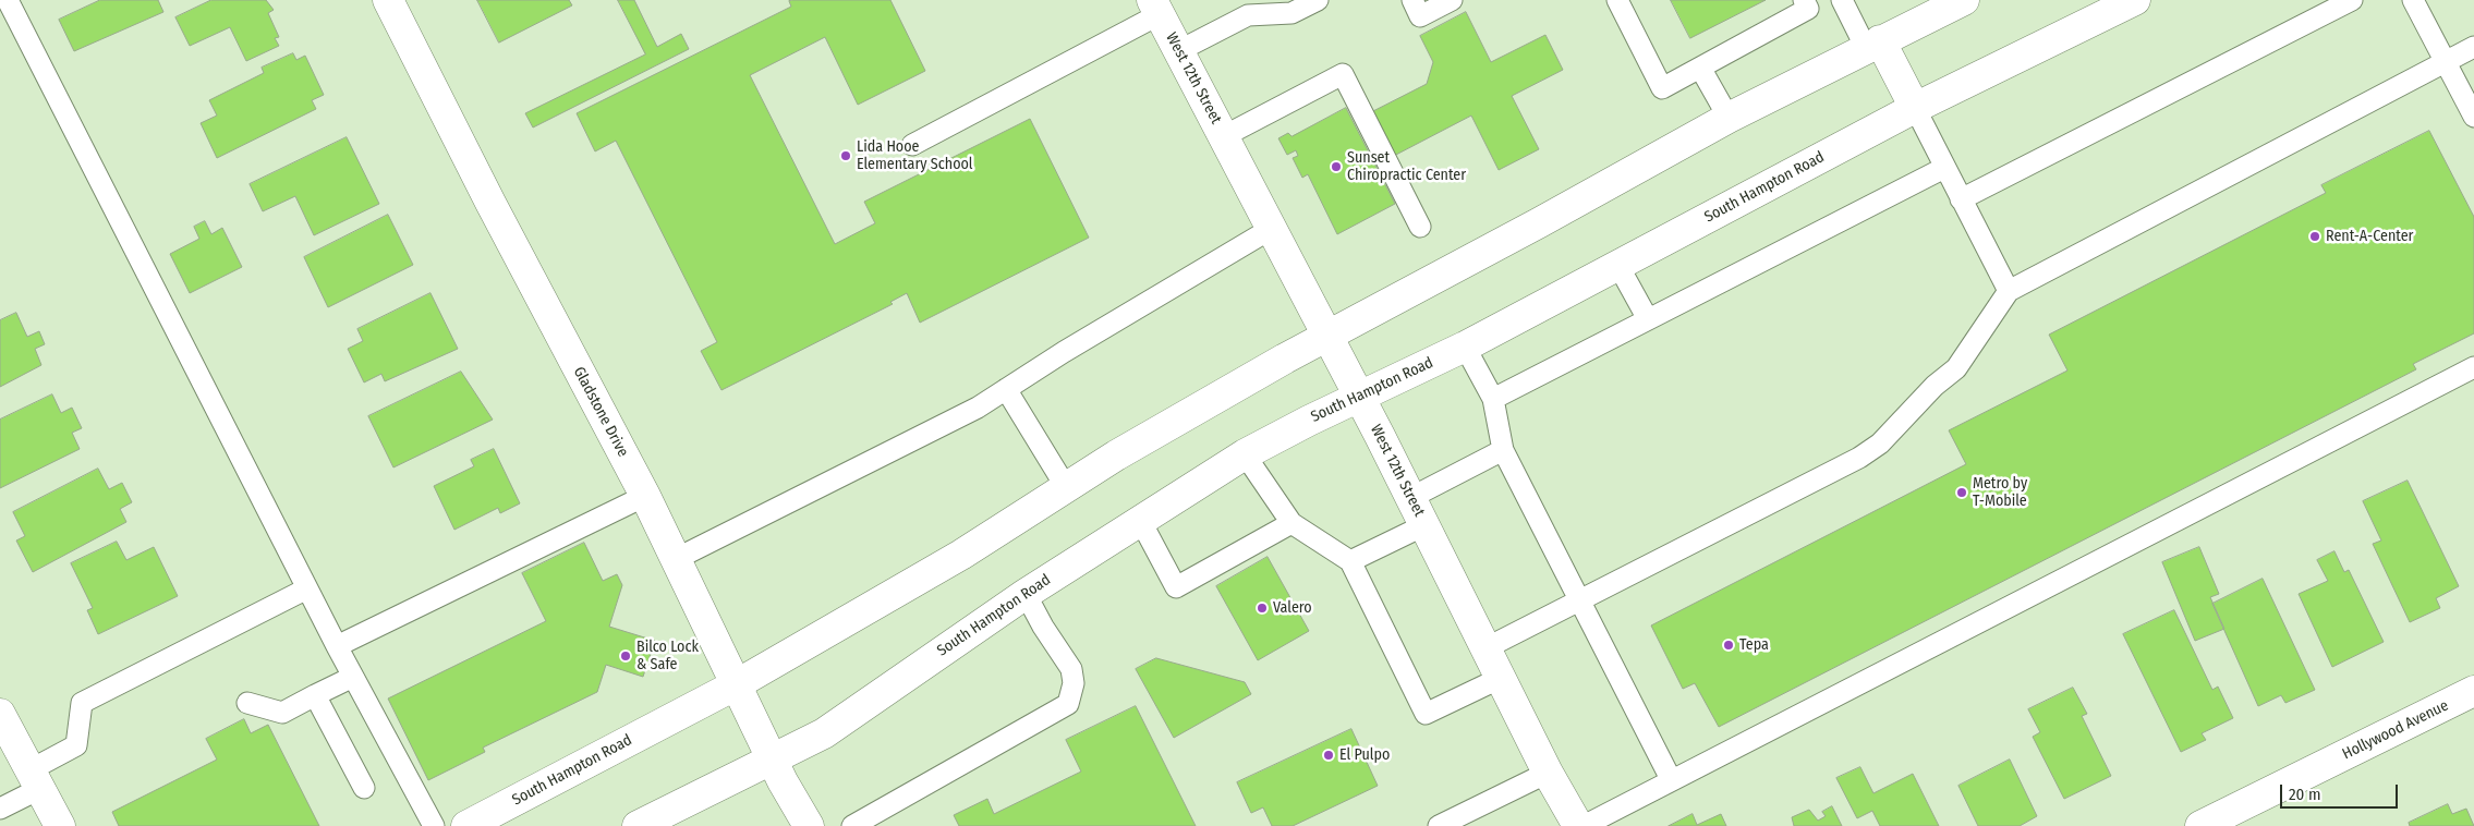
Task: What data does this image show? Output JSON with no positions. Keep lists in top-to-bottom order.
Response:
{
  "streets": {
    "main road": [
      "West 12th Street",
      "South Hampton Road",
      "Gladstone Drive",
      "Hollywood Avenue"
    ]
  },
  "crossings": [
    ["West 12th Street", "South Hampton Road"],
    ["South Hampton Road", "Gladstone Drive"]
  ],
  "places": [
    "Lida Hooe Elementary School",
    "Sunset Chiropractic Center",
    "Rent-A-Center",
    "Metro by T-Mobile",
    "Valero",
    "Tepa",
    "Bilco Lock & Safe",
    "El Pulpo"
  ],
  "scale_bar": "20 m"
}
